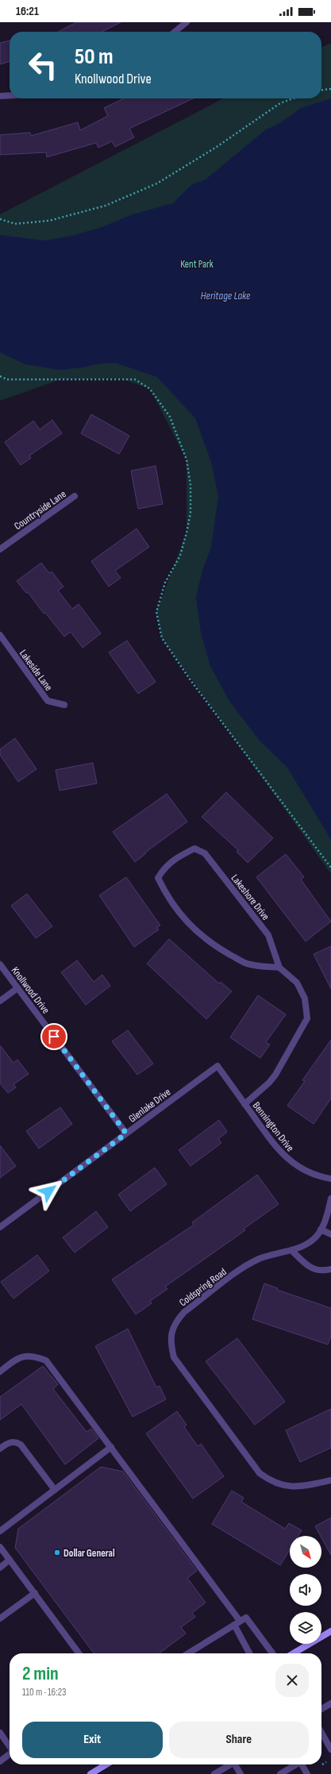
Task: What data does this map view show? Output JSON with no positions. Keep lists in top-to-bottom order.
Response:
{
  "streets": {
    "street": [
      "Countryside Lane",
      "Lakeside Lane",
      "Lakeshore Drive",
      "Knollwood Drive",
      "Glenlake Drive",
      "Bennington Drive",
      "Coldspring Road"
    ]
  },
  "crossings": [
    ["Knollwood Drive", "Glenlake Drive"],
    ["Glenlake Drive", "Bennington Drive"]
  ],
  "water": ["Heritage Lake"],
  "parks": ["Kent Park"],
  "places": ["Dollar General"],
  "north": "bottom right",
  "page": {
    "status": "16:21",
    "turn": ["50 m", "Knollwood Drive"],
    "heading": ["2 min", "110 m · 16:23"],
    "buttons": ["Exit", "Share"]
  }
}
